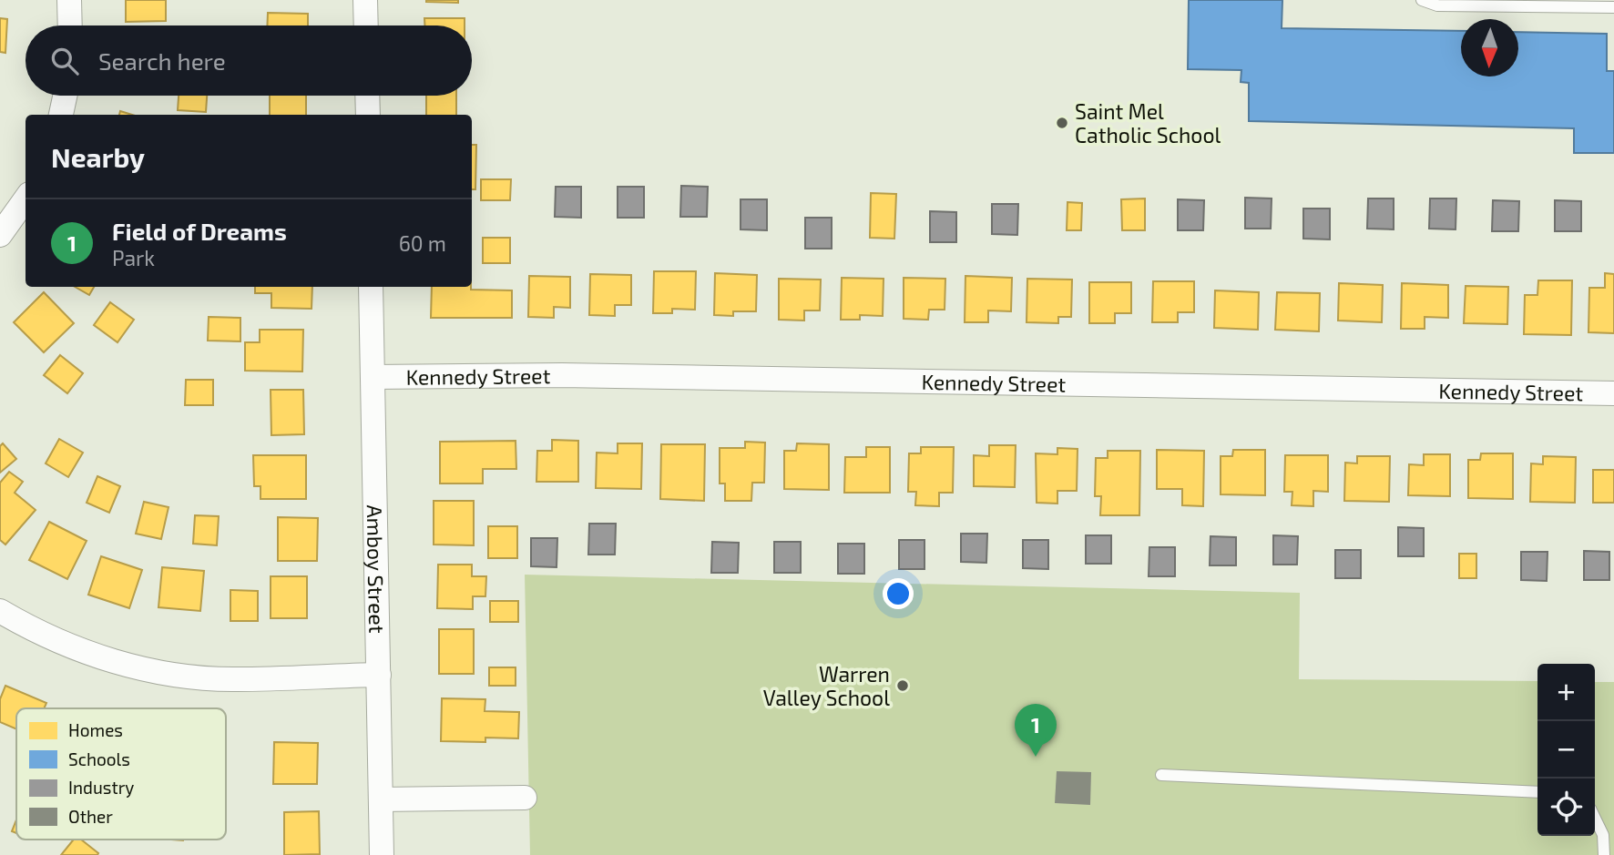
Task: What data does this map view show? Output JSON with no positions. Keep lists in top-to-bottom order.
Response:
{
  "streets": {
    "street": ["Kennedy Street", "Amboy Street"]
  },
  "crossings": [
    ["Kennedy Street", "Amboy Street"]
  ],
  "places": ["Saint Mel Catholic School", "Warren Valley School"],
  "legend": [
    "Homes",
    "Schools",
    "Industry",
    "Other"
  ],
  "north": "bottom",
  "page": {
    "search": "Search here",
    "heading": "Nearby",
    "list": [
      {
        "mark": "1",
        "name": "Field of Dreams",
        "note": "Park",
        "value": "60 m"
      }
    ],
    "map_buttons": ["+", "−"],
    "pins": "1"
  }
}
